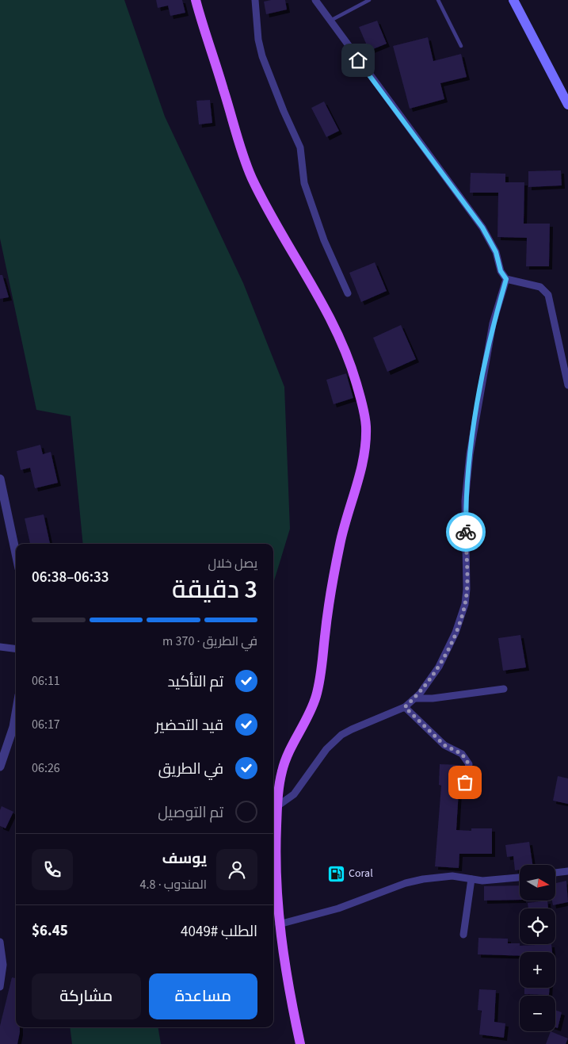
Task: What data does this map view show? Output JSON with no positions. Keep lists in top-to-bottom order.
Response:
{
  "places": {
    "fuel station": ["Coral"]
  },
  "north": "right",
  "page": {
    "heading": ["3 دقيقة", "يصل خلال", "06:33–06:38"],
    "panel": [
      "يوسف",
      "المندوب · 4.8",
      "الطلب #4049",
      "$6.45"
    ],
    "bar": "في الطريق · 370 m",
    "list": [
      ["تم التأكيد", "06:11"],
      ["قيد التحضير", "06:17"],
      ["في الطريق", "06:26"],
      "تم التوصيل"
    ],
    "map_buttons": ["+", "−"],
    "buttons": ["مساعدة", "مشاركة"]
  }
}
